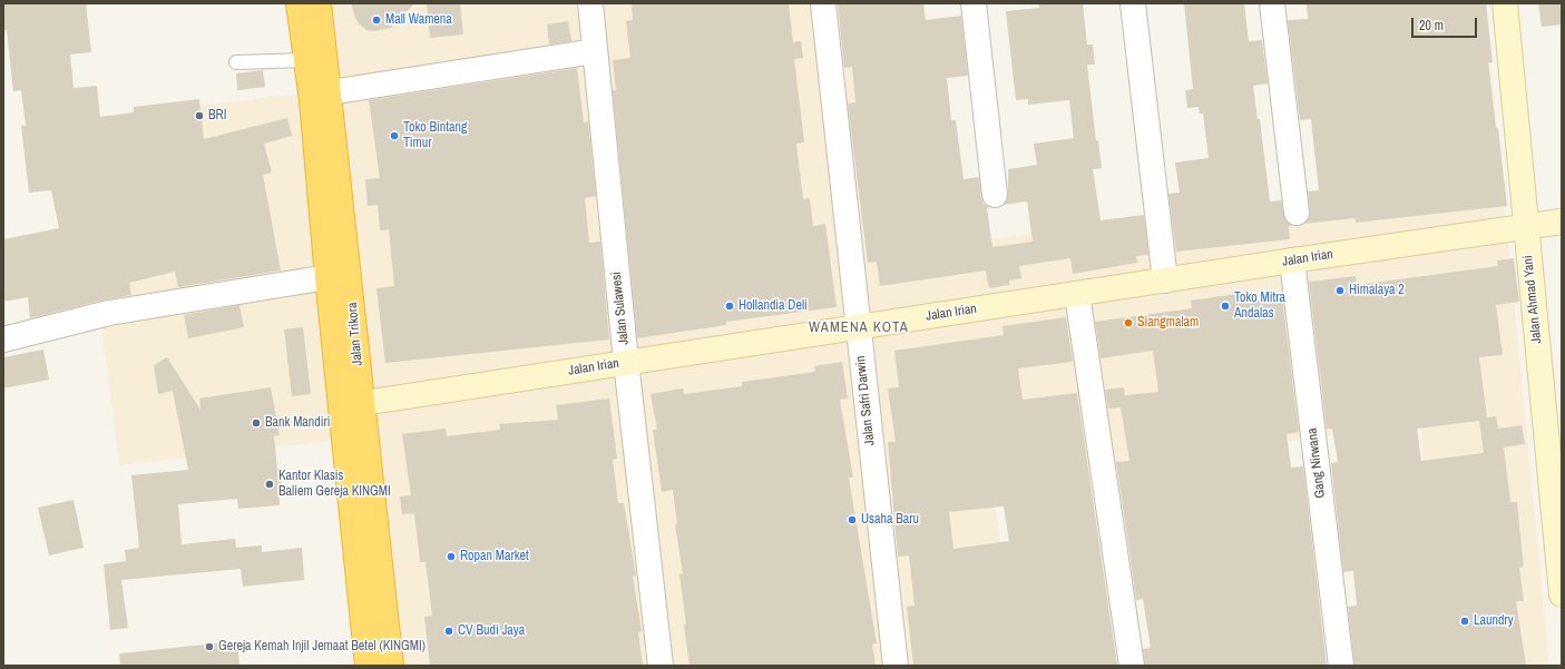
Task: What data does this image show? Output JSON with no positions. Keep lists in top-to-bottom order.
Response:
{
  "streets": {
    "highway": ["Jalan Trikora"],
    "main road": ["Jalan Irian", "Jalan Ahmad Yani"],
    "street": ["Jalan Sulawesi", "Jalan Safri Darwin", "Gang Nirwana"]
  },
  "crossings": [
    ["Jalan Irian", "Jalan Ahmad Yani"],
    ["Jalan Irian", "Jalan Sulawesi"],
    ["Jalan Irian", "Jalan Trikora"],
    ["Jalan Irian", "Jalan Safri Darwin"],
    ["Jalan Irian", "Gang Nirwana"]
  ],
  "districts": ["WAMENA KOTA"],
  "places": [
    "Mall Wamena",
    "BRI",
    "Toko Bintang Timur",
    "Himalaya 2",
    "Hollandia Deli",
    "Toko Mitra Andalas",
    "Siangmalam",
    "Bank Mandiri",
    "Kantor Klasis Baliem Gereja KINGMI",
    "Usaha Baru",
    "Ropan Market",
    "Laundry",
    "CV Budi Jaya",
    "Gereja Kemah Injil Jemaat Betel (KINGMI)"
  ],
  "scale_bar": "20 m"
}
